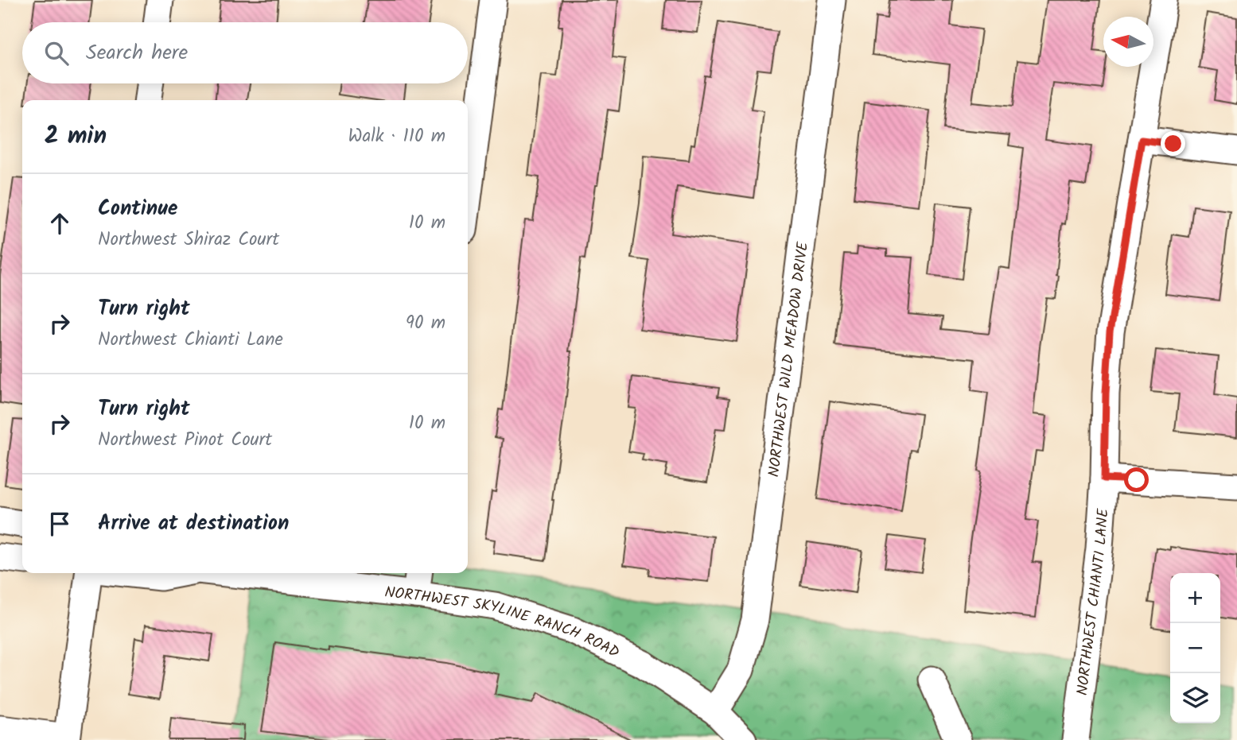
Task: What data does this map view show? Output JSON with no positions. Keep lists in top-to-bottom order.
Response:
{
  "streets": {
    "street": ["NORTHWEST WILD MEADOW DRIVE", "NORTHWEST CHIANTI LANE", "NORTHWEST SKYLINE RANCH ROAD"]
  },
  "crossings": [
    ["NORTHWEST WILD MEADOW DRIVE", "NORTHWEST SKYLINE RANCH ROAD"]
  ],
  "north": "left",
  "page": {
    "search": "Search here",
    "heading": ["2 min", "Walk · 110 m"],
    "list": [
      ["Continue", "Northwest Shiraz Court", "10 m"],
      ["Turn right", "Northwest Chianti Lane", "90 m"],
      ["Turn right", "Northwest Pinot Court", "10 m"],
      "Arrive at destination"
    ],
    "map_buttons": ["+", "−"]
  }
}
